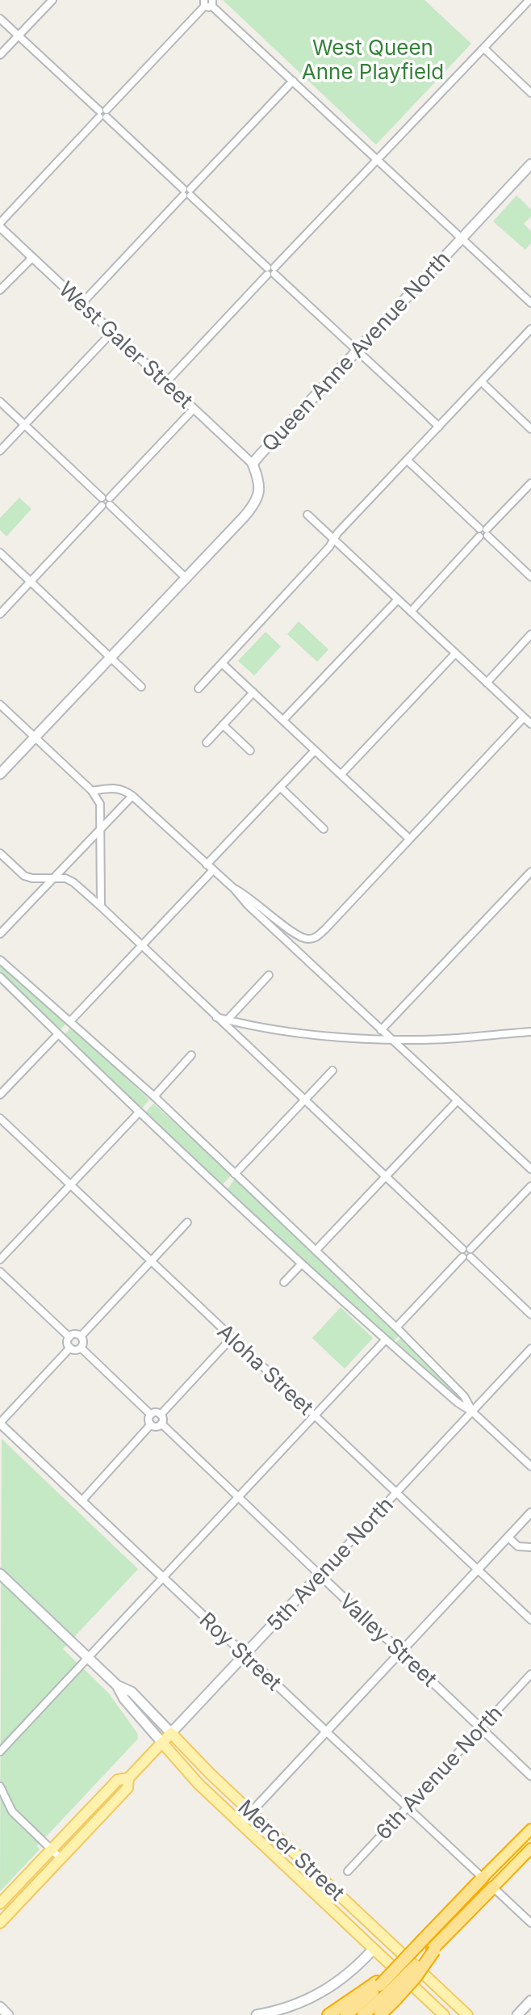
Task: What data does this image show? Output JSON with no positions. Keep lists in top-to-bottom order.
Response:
{
  "streets": {
    "main road": ["Queen Anne Avenue North", "5th Avenue North", "Mercer Street"],
    "street": [
      "West Galer Street",
      "Aloha Street",
      "Valley Street",
      "Roy Street",
      "6th Avenue North"
    ]
  },
  "crossings": [
    ["West Galer Street", "Queen Anne Avenue North"],
    ["Aloha Street", "5th Avenue North"],
    ["5th Avenue North", "Valley Street"],
    ["5th Avenue North", "Roy Street"],
    ["5th Avenue North", "Mercer Street"],
    ["Valley Street", "6th Avenue North"],
    ["Roy Street", "6th Avenue North"]
  ],
  "parks": ["West Queen Anne Playfield"]
}
